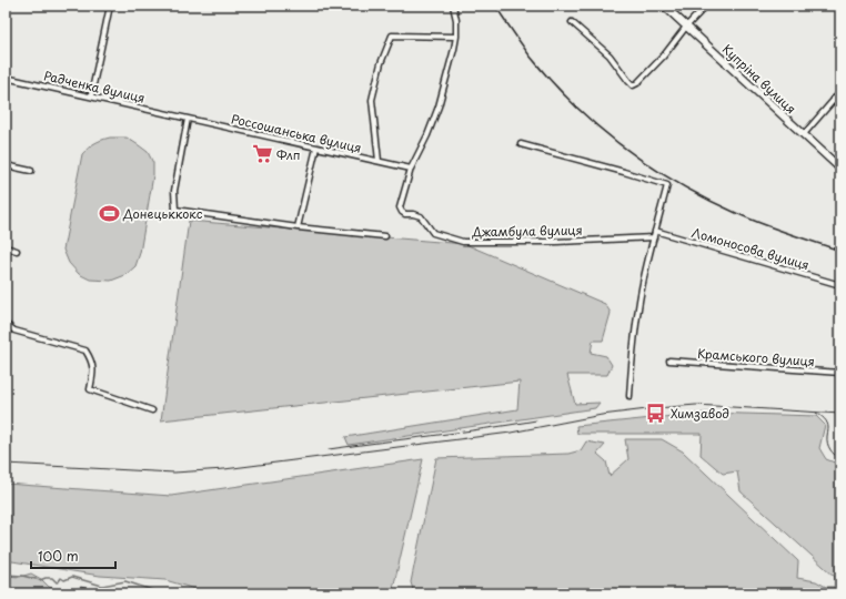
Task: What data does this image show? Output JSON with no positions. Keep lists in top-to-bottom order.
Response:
{
  "streets": {
    "main road": ["Купріна вулиця"],
    "street": [
      "Радченка вулиця",
      "Россошанська вулиця",
      "Джамбула вулиця",
      "Ломоносова вулиця",
      "Крамського вулиця"
    ]
  },
  "crossings": [
    ["Радченка вулиця", "Россошанська вулиця"],
    ["Россошанська вулиця", "Джамбула вулиця"]
  ],
  "places": {
    "supermarket": ["Флп"],
    "sports": ["Донецьккокс"],
    "bus stop": ["Химзавод"]
  },
  "scale_bar": "100 m"
}
